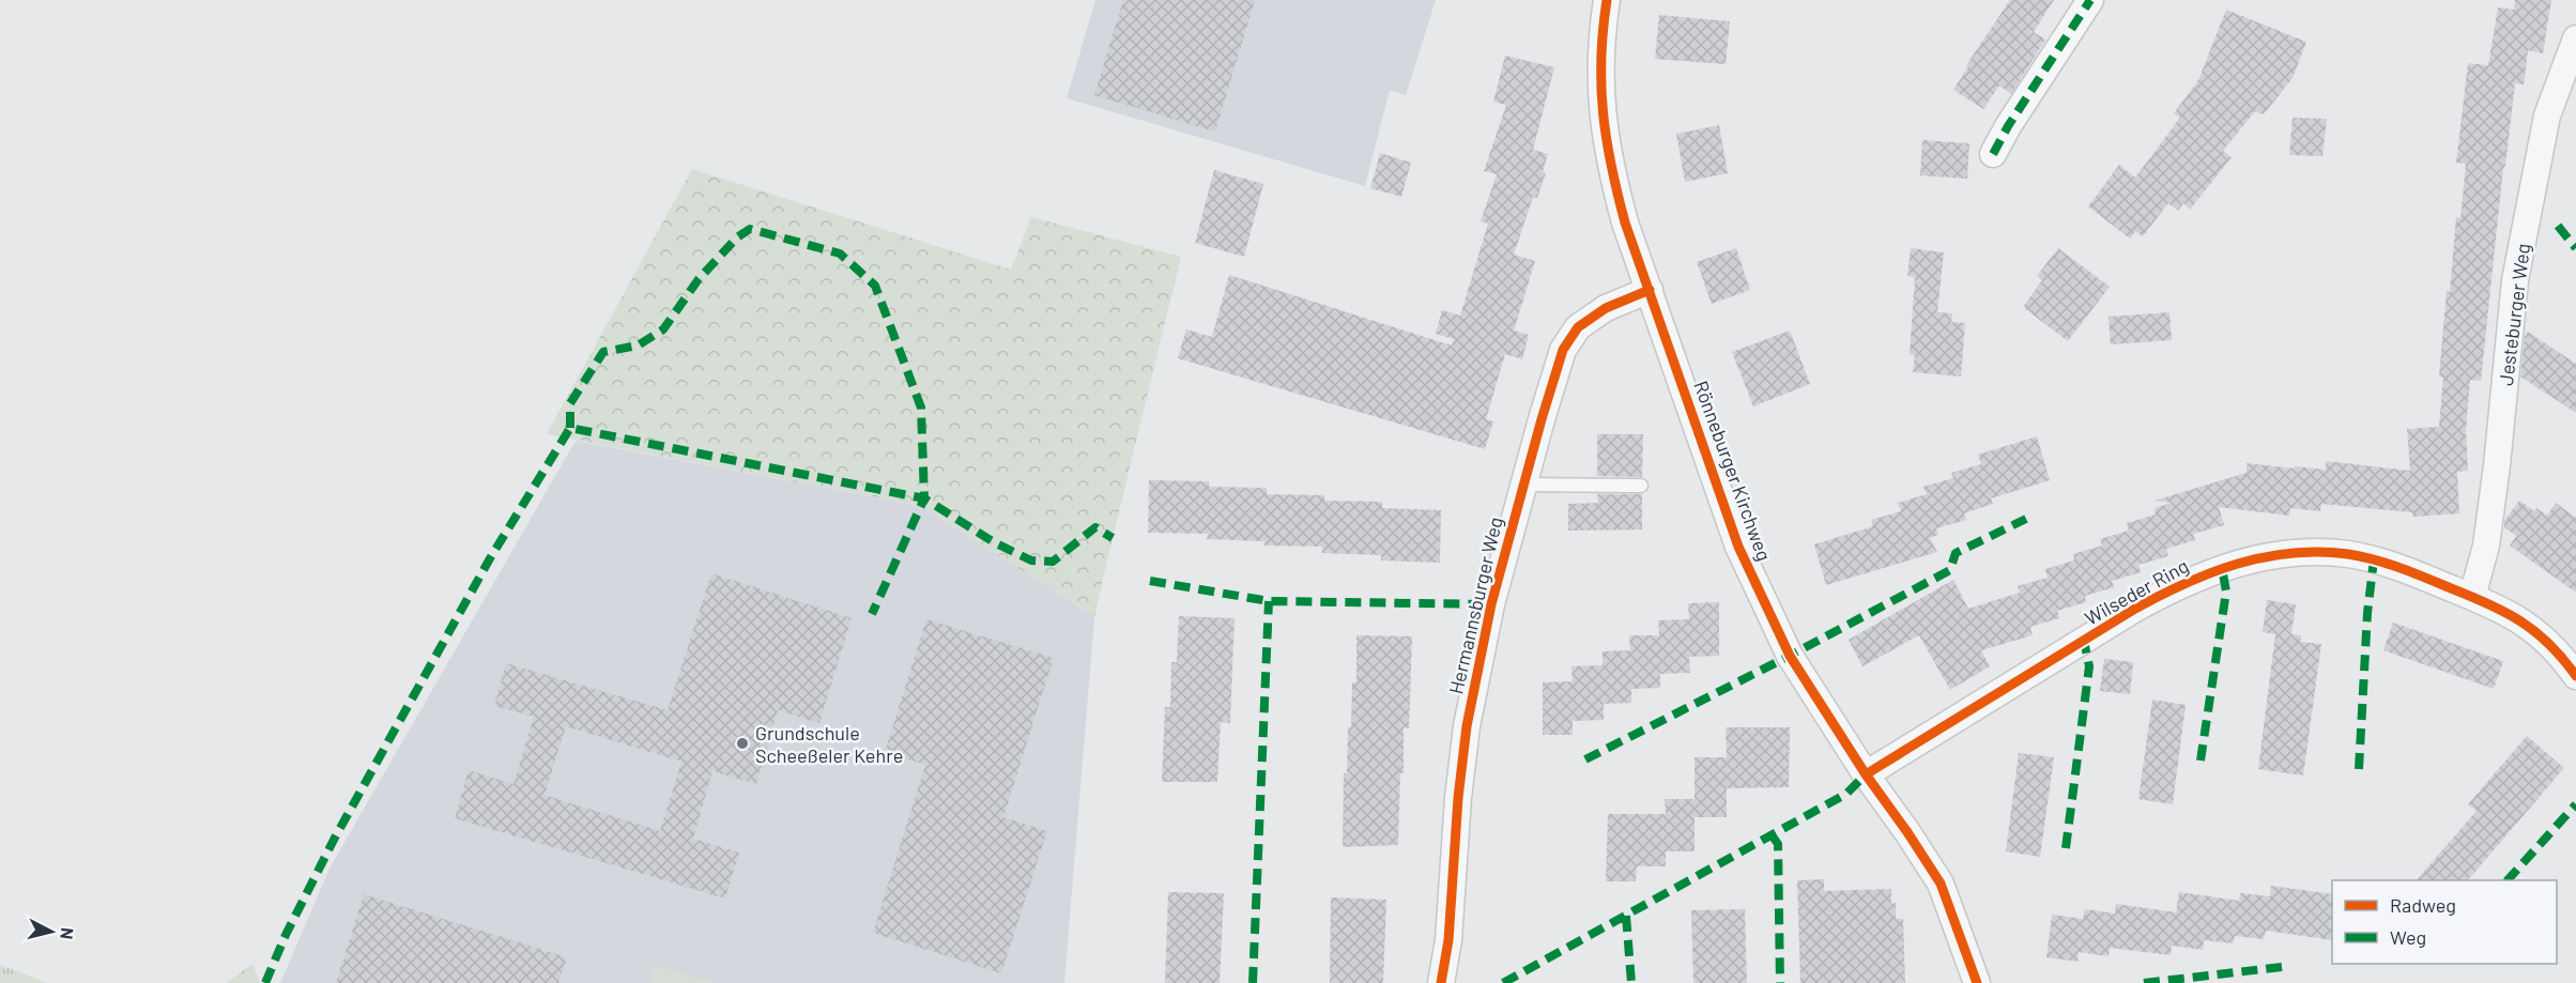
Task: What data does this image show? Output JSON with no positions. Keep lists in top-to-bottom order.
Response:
{
  "streets": {
    "street": [
      "Jesteburger Weg",
      "Rönneburger Kirchweg",
      "Wilseder Ring",
      "Hermannsburger Weg"
    ]
  },
  "crossings": [
    ["Jesteburger Weg", "Wilseder Ring"],
    ["Rönneburger Kirchweg", "Wilseder Ring"],
    ["Rönneburger Kirchweg", "Hermannsburger Weg"]
  ],
  "places": ["Grundschule Scheeßeler Kehre"],
  "legend": ["Radweg", "Weg"],
  "north": "right"
}
